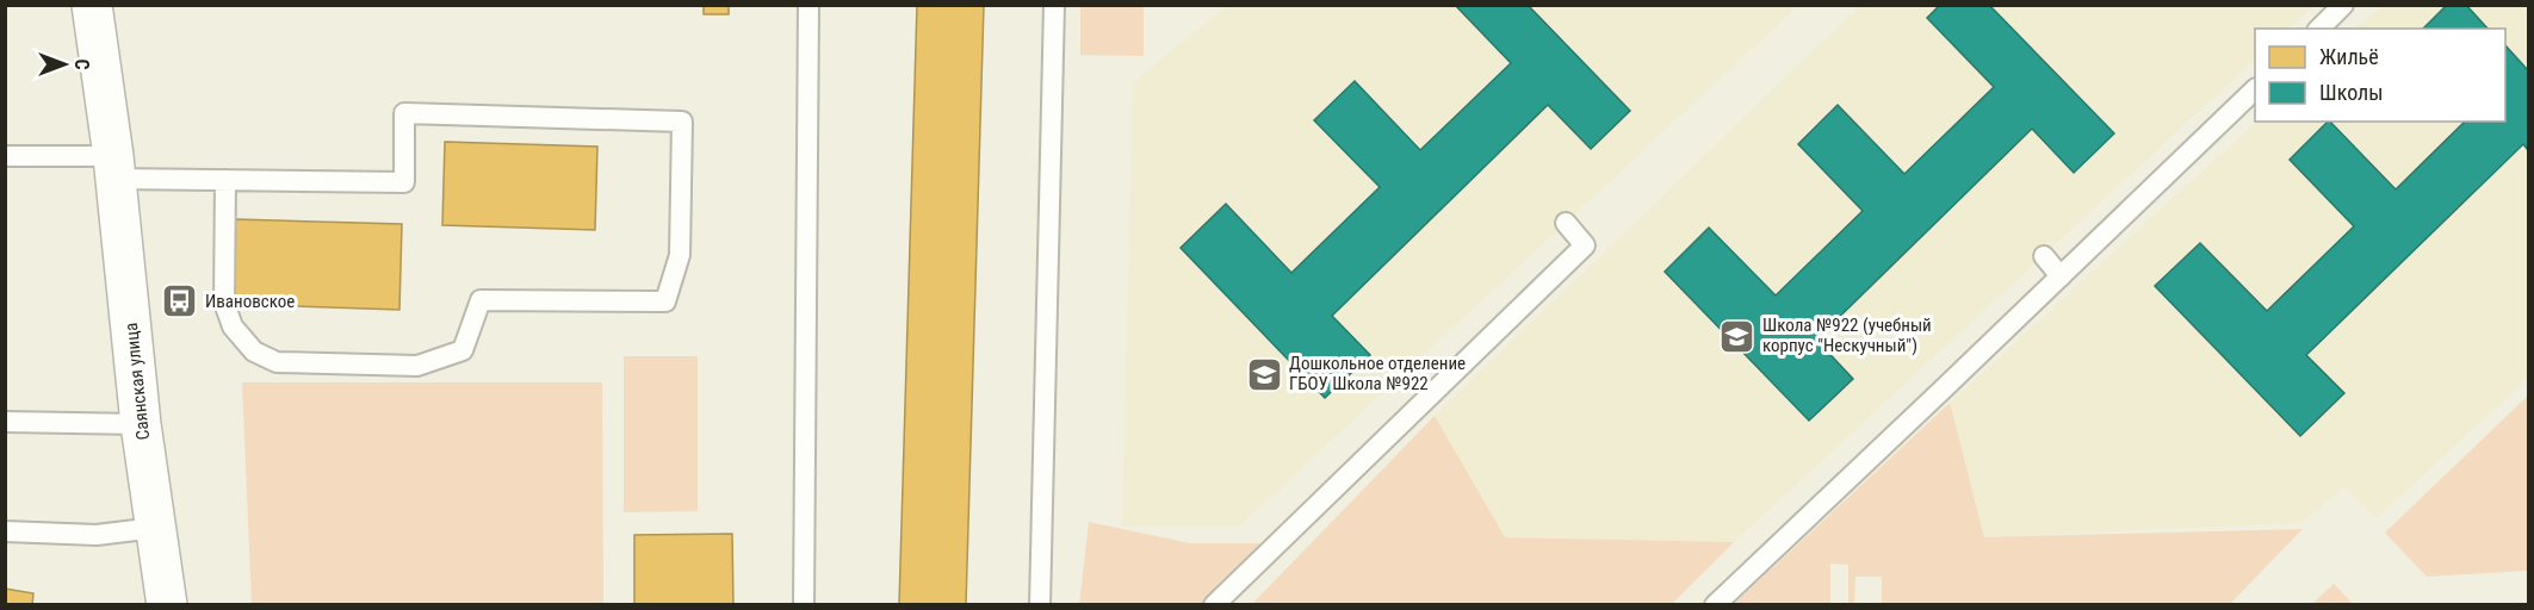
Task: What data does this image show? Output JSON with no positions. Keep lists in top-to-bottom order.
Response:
{
  "streets": {
    "main road": ["Саянская улица"]
  },
  "places": {
    "bus stop": ["Ивановское"],
    "school or university": ["Школа №922 (учебный корпус \"Нескучный\")", "Дошкольное отделение ГБОУ Школа №922"]
  },
  "legend": ["Жильё", "Школы"],
  "north": "right"
}
